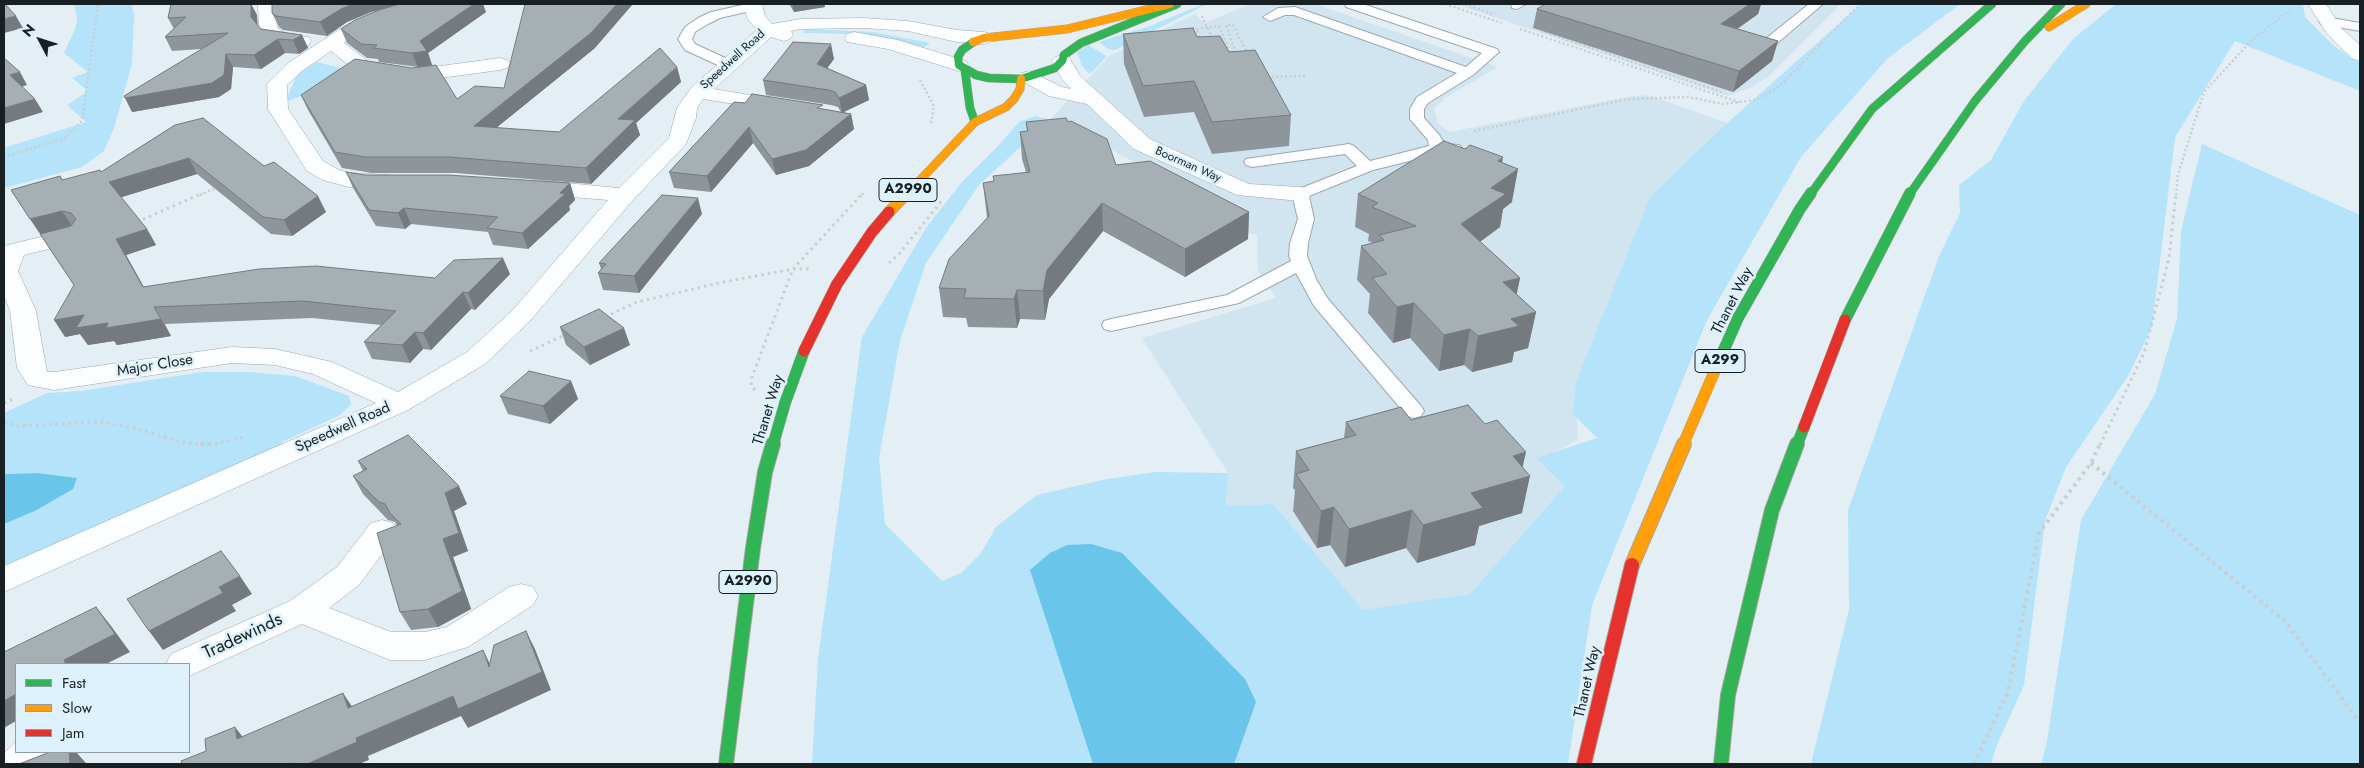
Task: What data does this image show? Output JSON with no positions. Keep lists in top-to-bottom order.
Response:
{
  "streets": {
    "main road": ["A2990", "Thanet Way", "A299"],
    "street": [
      "Speedwell Road",
      "Boorman Way",
      "Major Close",
      "Tradewinds"
    ]
  },
  "crossings": [
    ["Speedwell Road", "Major Close"]
  ],
  "legend": ["Fast", "Slow", "Jam"],
  "north": "top left"
}
